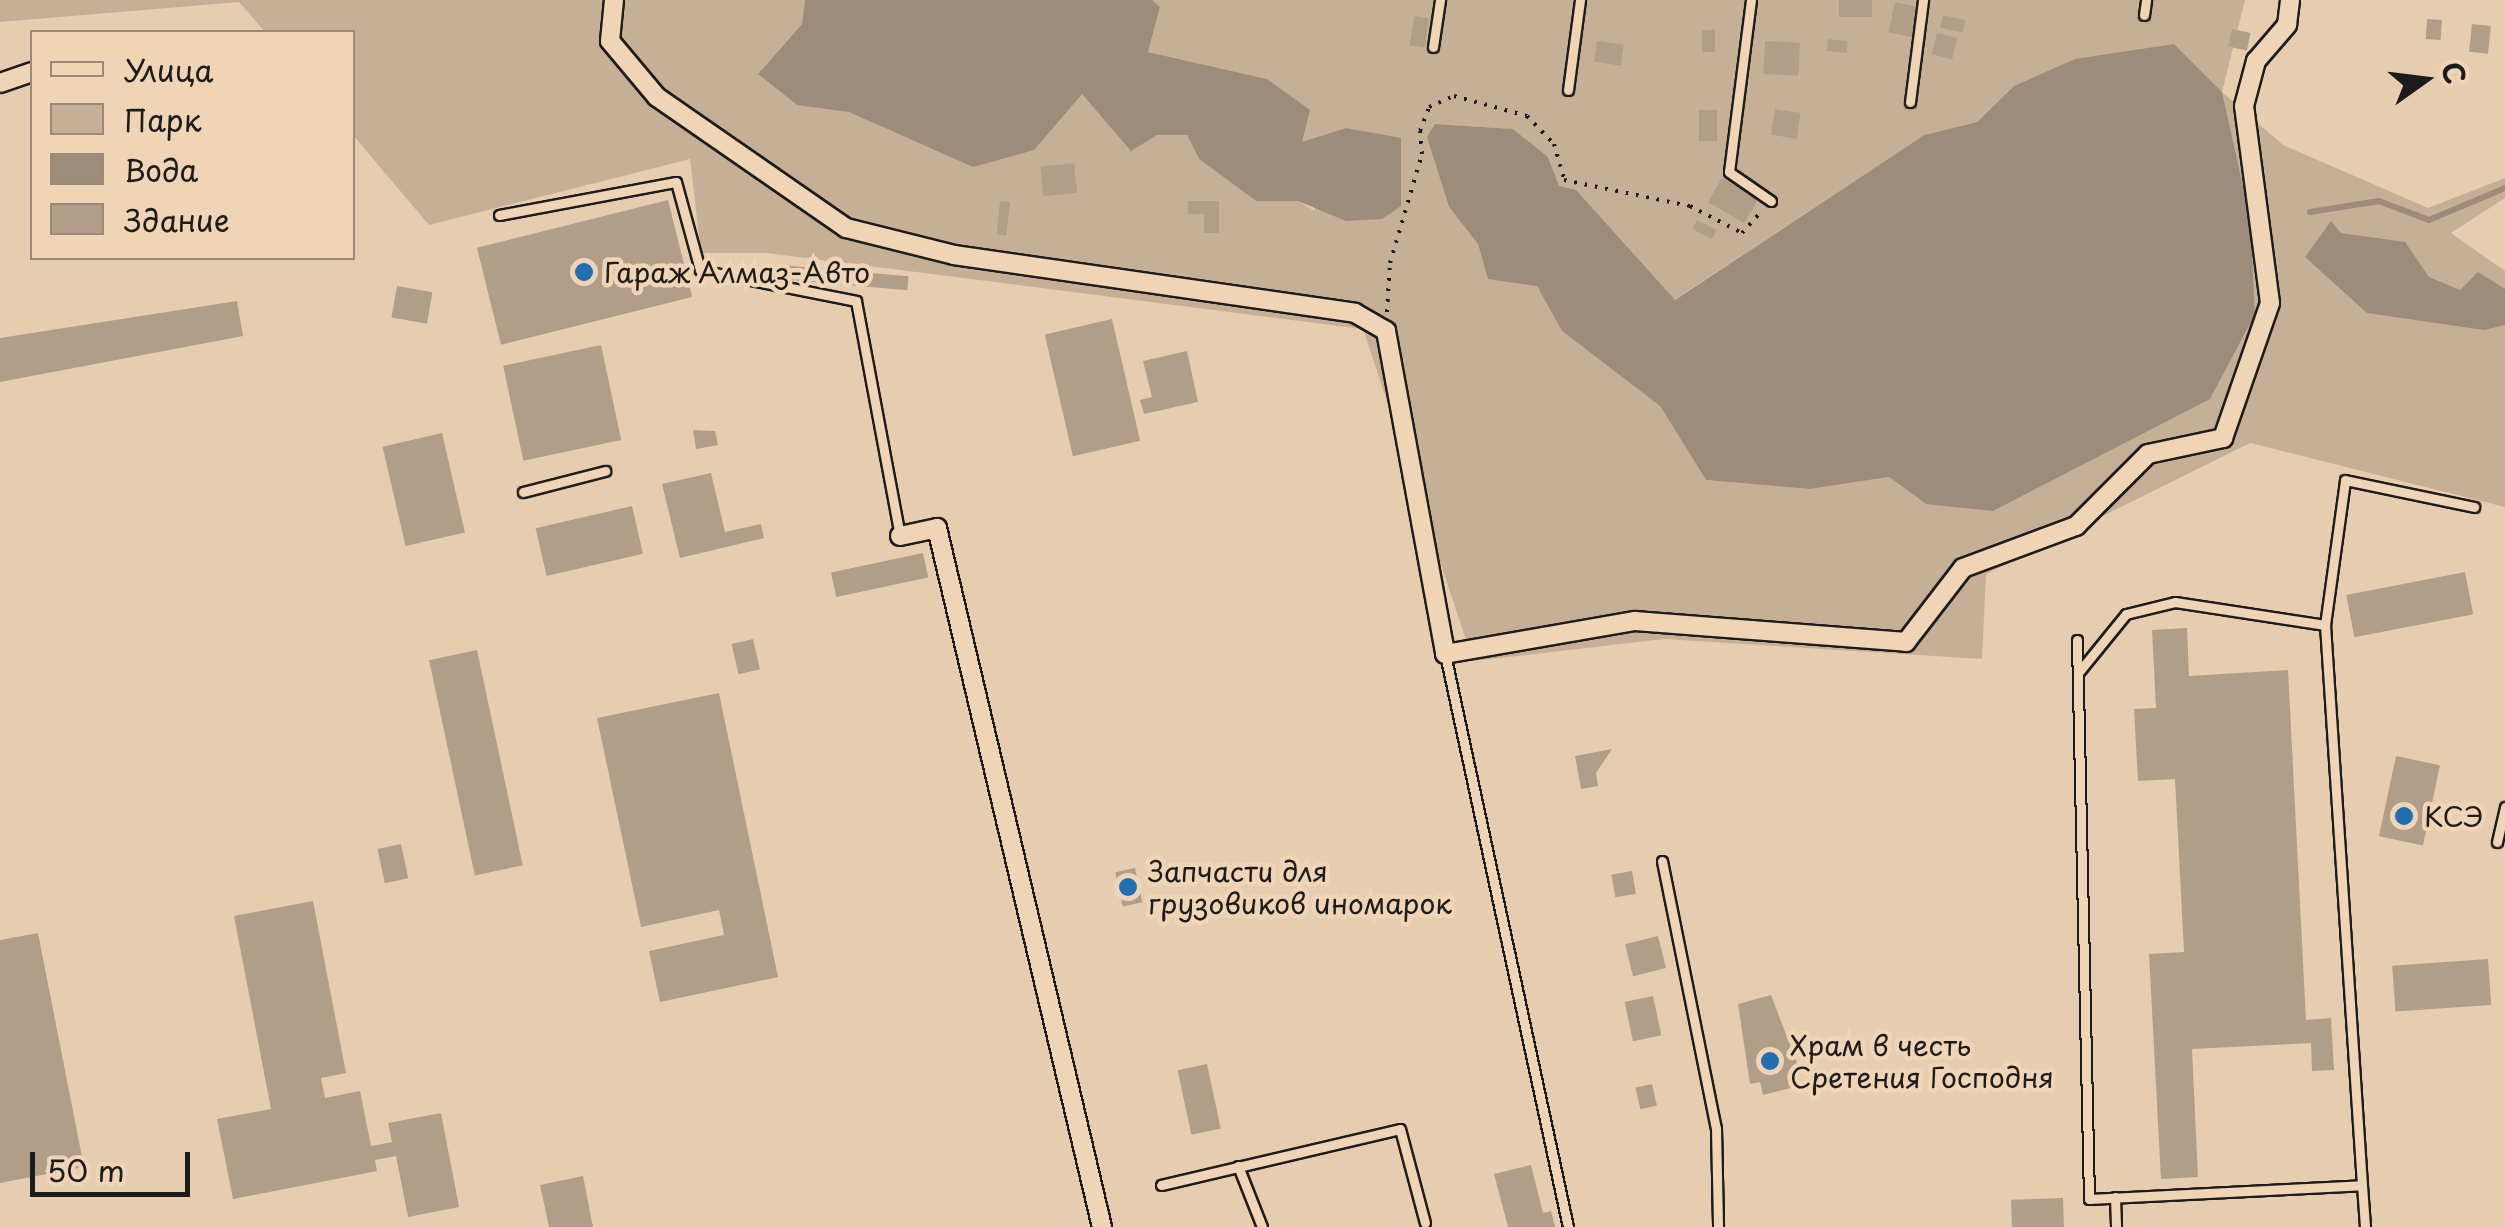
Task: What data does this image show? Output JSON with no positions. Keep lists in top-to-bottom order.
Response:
{
  "places": [
    "Гараж Алмаз-Авто",
    "КСЭ",
    "Запчасти для грузовиков иномарок",
    "Храм в честь Сретения Господня"
  ],
  "legend": [
    "Улица",
    "Парк",
    "Вода",
    "Здание"
  ],
  "scale_bar": "50 m",
  "north": "right"
}
